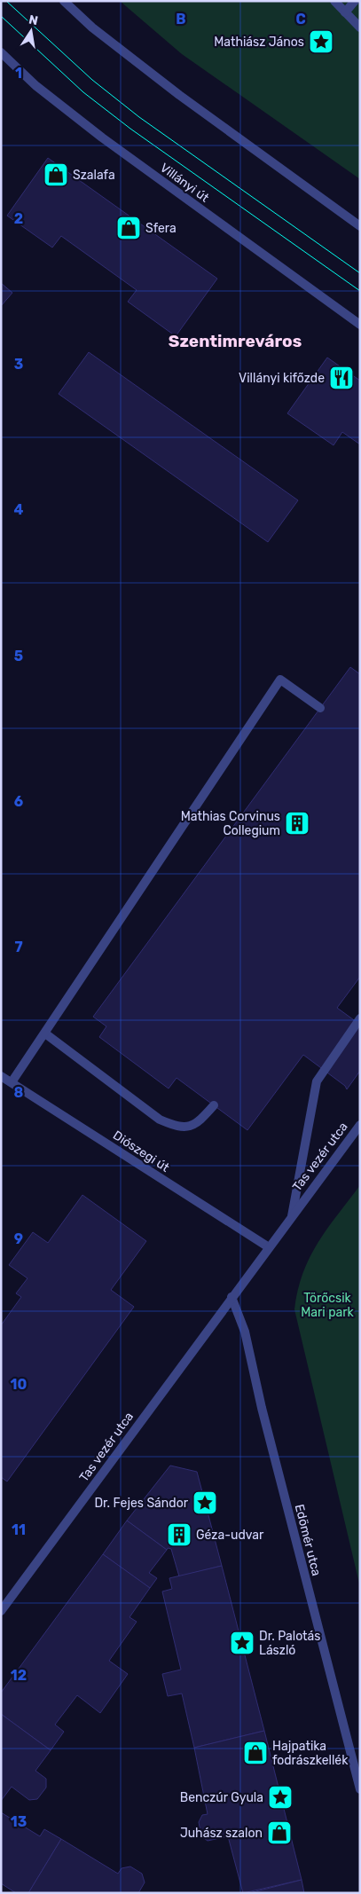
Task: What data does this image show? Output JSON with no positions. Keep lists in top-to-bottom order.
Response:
{
  "streets": {
    "street": [
      "Villányi út",
      "Diószegi út",
      "Tas vezér utca",
      "Edömér utca"
    ]
  },
  "crossings": [
    ["Diószegi út", "Tas vezér utca"],
    ["Tas vezér utca", "Edömér utca"]
  ],
  "districts": ["Szentimreváros"],
  "parks": ["Törőcsik Mari park"],
  "places": {
    "place": [
      "Mathiász János",
      "Dr. Fejes Sándor",
      "Dr. Palotás László",
      "Benczúr Gyula"
    ],
    "shop": [
      "Szalafa",
      "Sfera",
      "Hajpatika fodrászkellék",
      "Juhász szalon"
    ],
    "restaurant": ["Villányi kifőzde"],
    "building": ["Mathias Corvinus Collegium", "Géza-udvar"]
  },
  "north": "top",
  "grid": {
    "columns": ["B", "C"],
    "rows": [
      "1",
      "2",
      "3",
      "4",
      "5",
      "6",
      "7",
      "8",
      "9",
      "10",
      "11",
      "12",
      "13"
    ]
  }
}
